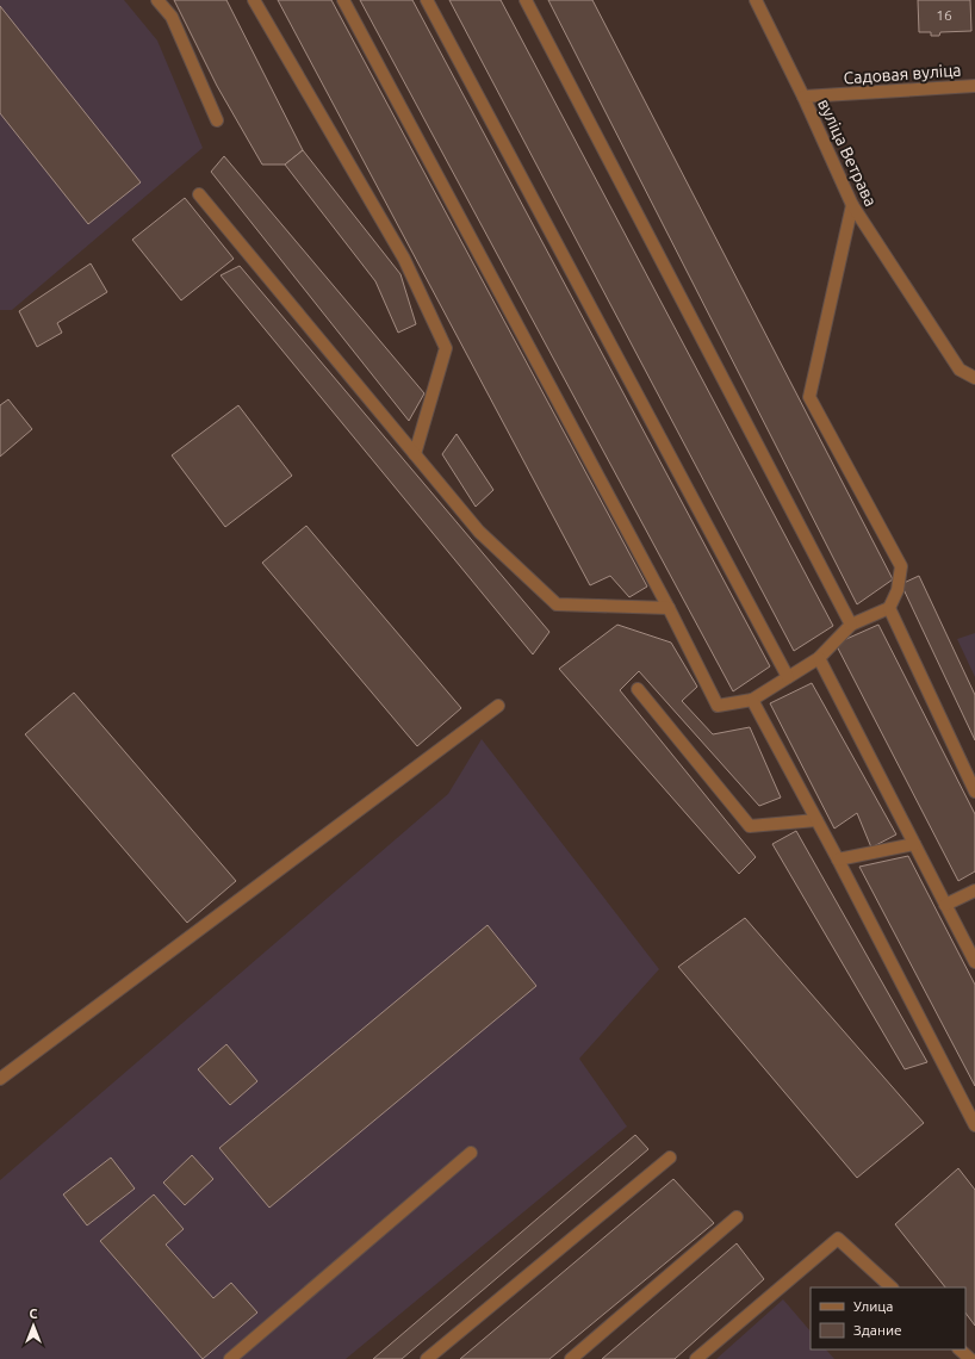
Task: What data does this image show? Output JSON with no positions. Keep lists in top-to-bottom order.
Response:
{
  "streets": {
    "street": ["Садовая вуліца", "вуліца Ветрава"]
  },
  "crossings": [
    ["Садовая вуліца", "вуліца Ветрава"]
  ],
  "house_numbers": ["16"],
  "legend": ["Улица", "Здание"],
  "north": "top"
}
